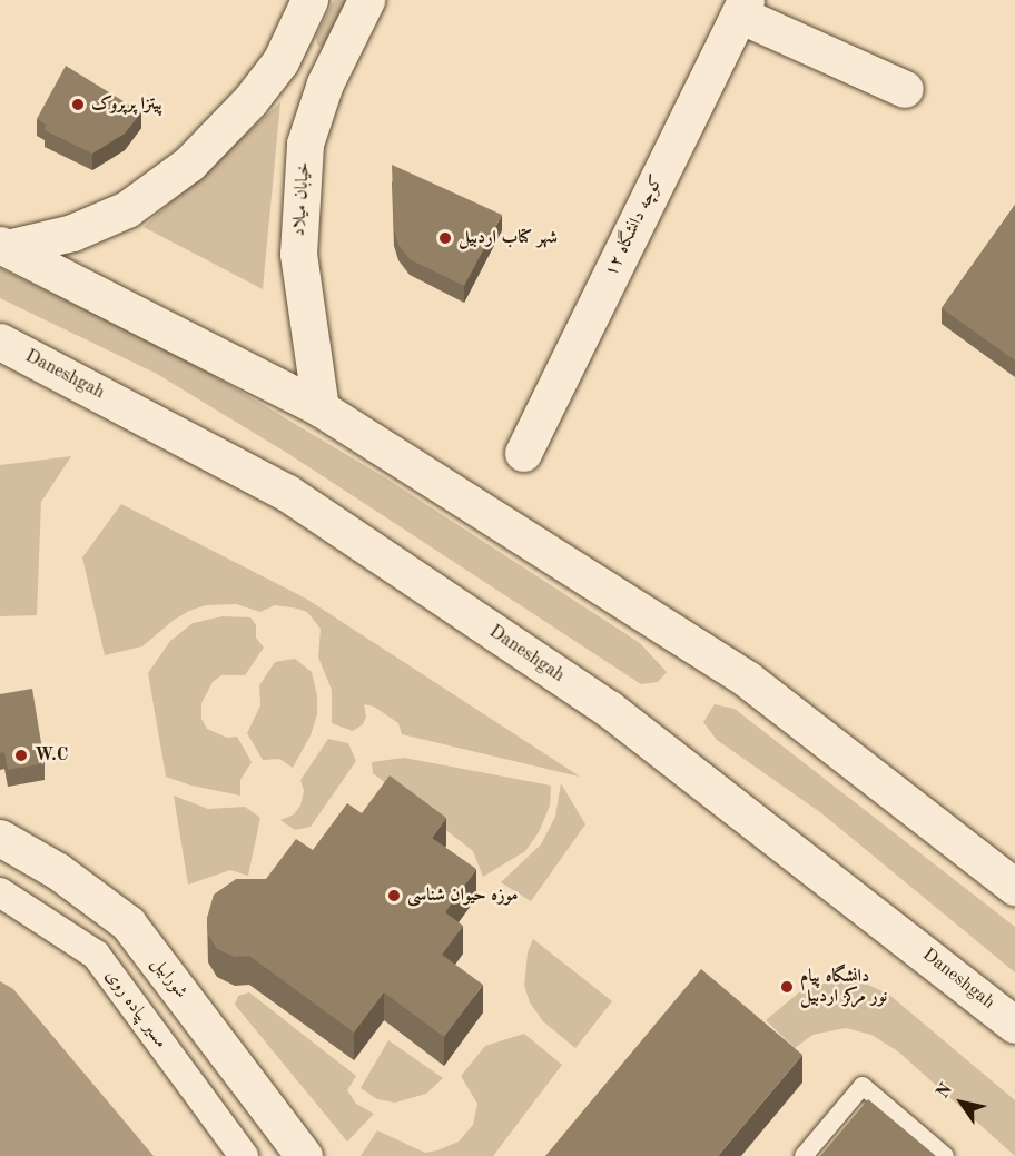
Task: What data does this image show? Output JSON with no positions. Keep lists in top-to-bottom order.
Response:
{
  "streets": {
    "main road": [
      "خیابان میلاد",
      "کوچه دانشگاه ۱۲",
      "Daneshgah",
      "شورابیل"
    ],
    "street": ["مسیر پیاده روی"]
  },
  "places": [
    "پیتزا پرپروک",
    "شهر کتاب اردبیل",
    "W.C",
    "موزه حیوان شناسی",
    "دانشگاه پیام نور مرکز اردبیل"
  ],
  "north": "top left"
}
